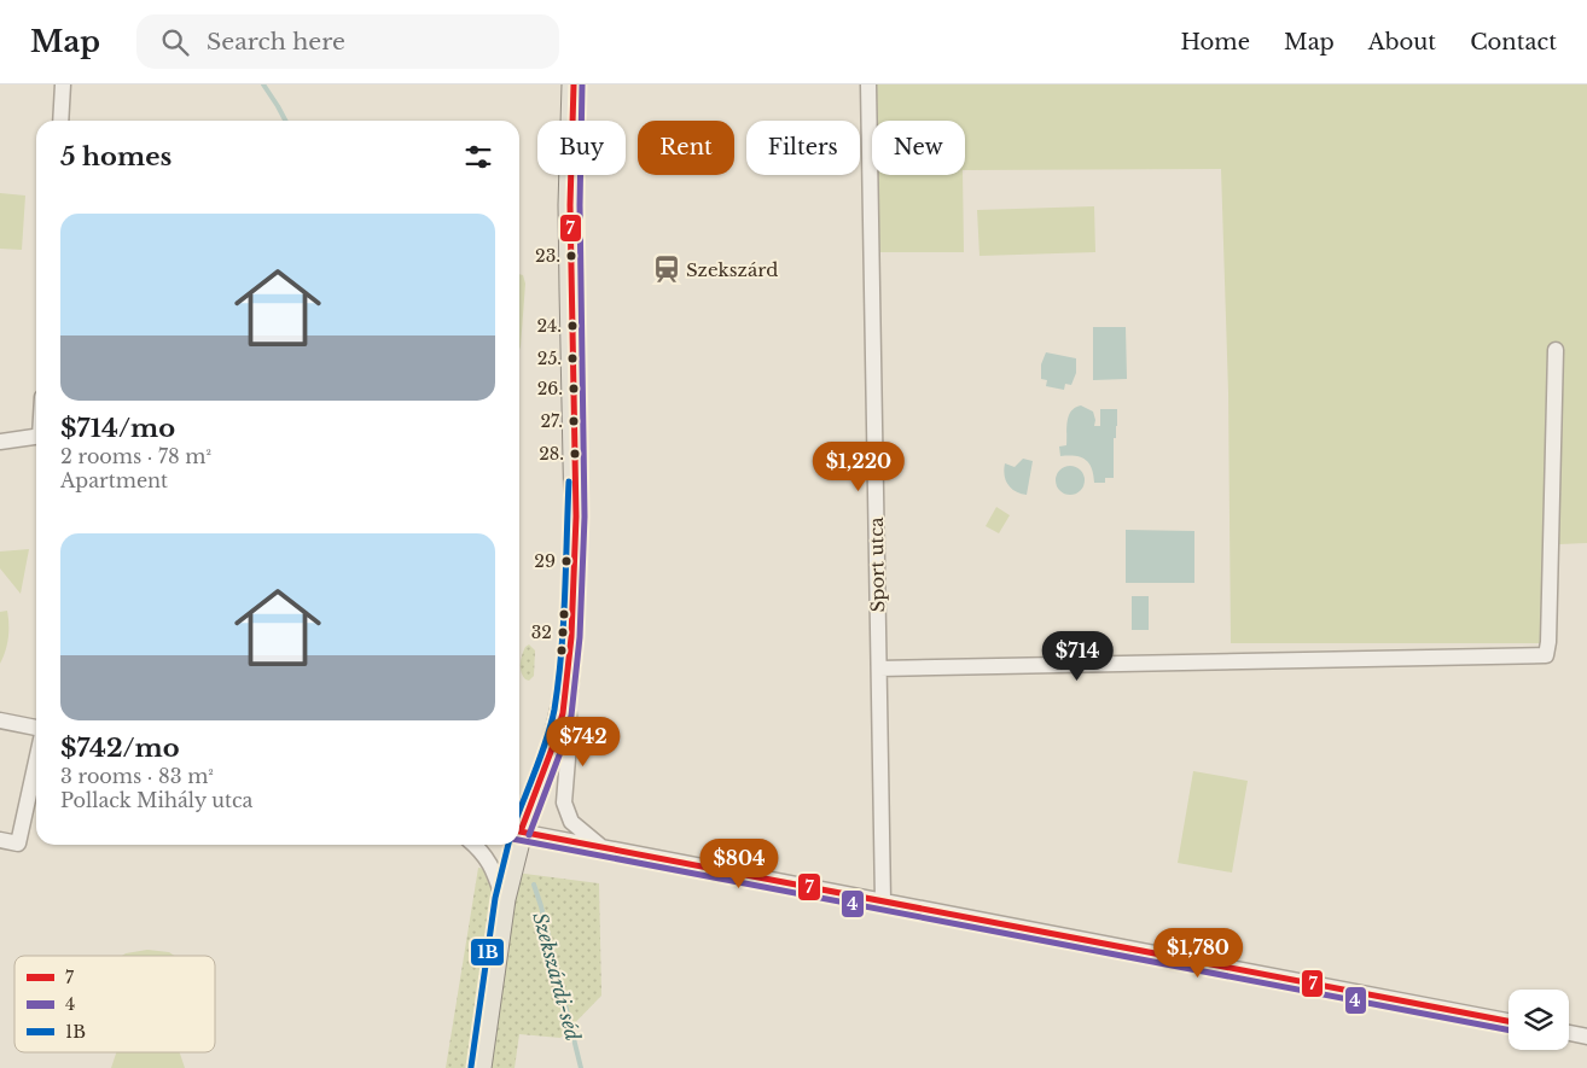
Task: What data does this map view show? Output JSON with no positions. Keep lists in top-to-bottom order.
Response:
{
  "streets": {
    "street": ["Sport utca"]
  },
  "water": ["Szekszárdi-séd"],
  "places": {
    "other": [
      "23.",
      "24.",
      "25.",
      "26.",
      "27.",
      "28.",
      "29",
      "32"
    ],
    "station": ["Szekszárd"]
  },
  "lines": ["transit line 7", "transit line 4", "transit line 1B"],
  "legend": ["7", "4", "1B"],
  "page": {
    "header": "Map",
    "search": "Search here",
    "nav": [
      "Home",
      "Map",
      "About",
      "Contact"
    ],
    "chip": [
      "Buy",
      "Rent",
      "Filters",
      "New"
    ],
    "heading": "5 homes",
    "list": [
      {
        "name": "$714/mo",
        "note": "2 rooms · 78 m² · Apartment"
      },
      {
        "name": "$742/mo",
        "note": "3 rooms · 83 m² · Pollack Mihály utca"
      }
    ],
    "price": [
      "$1,220",
      "$714",
      "$742",
      "$804",
      "$1,780"
    ]
  }
}
